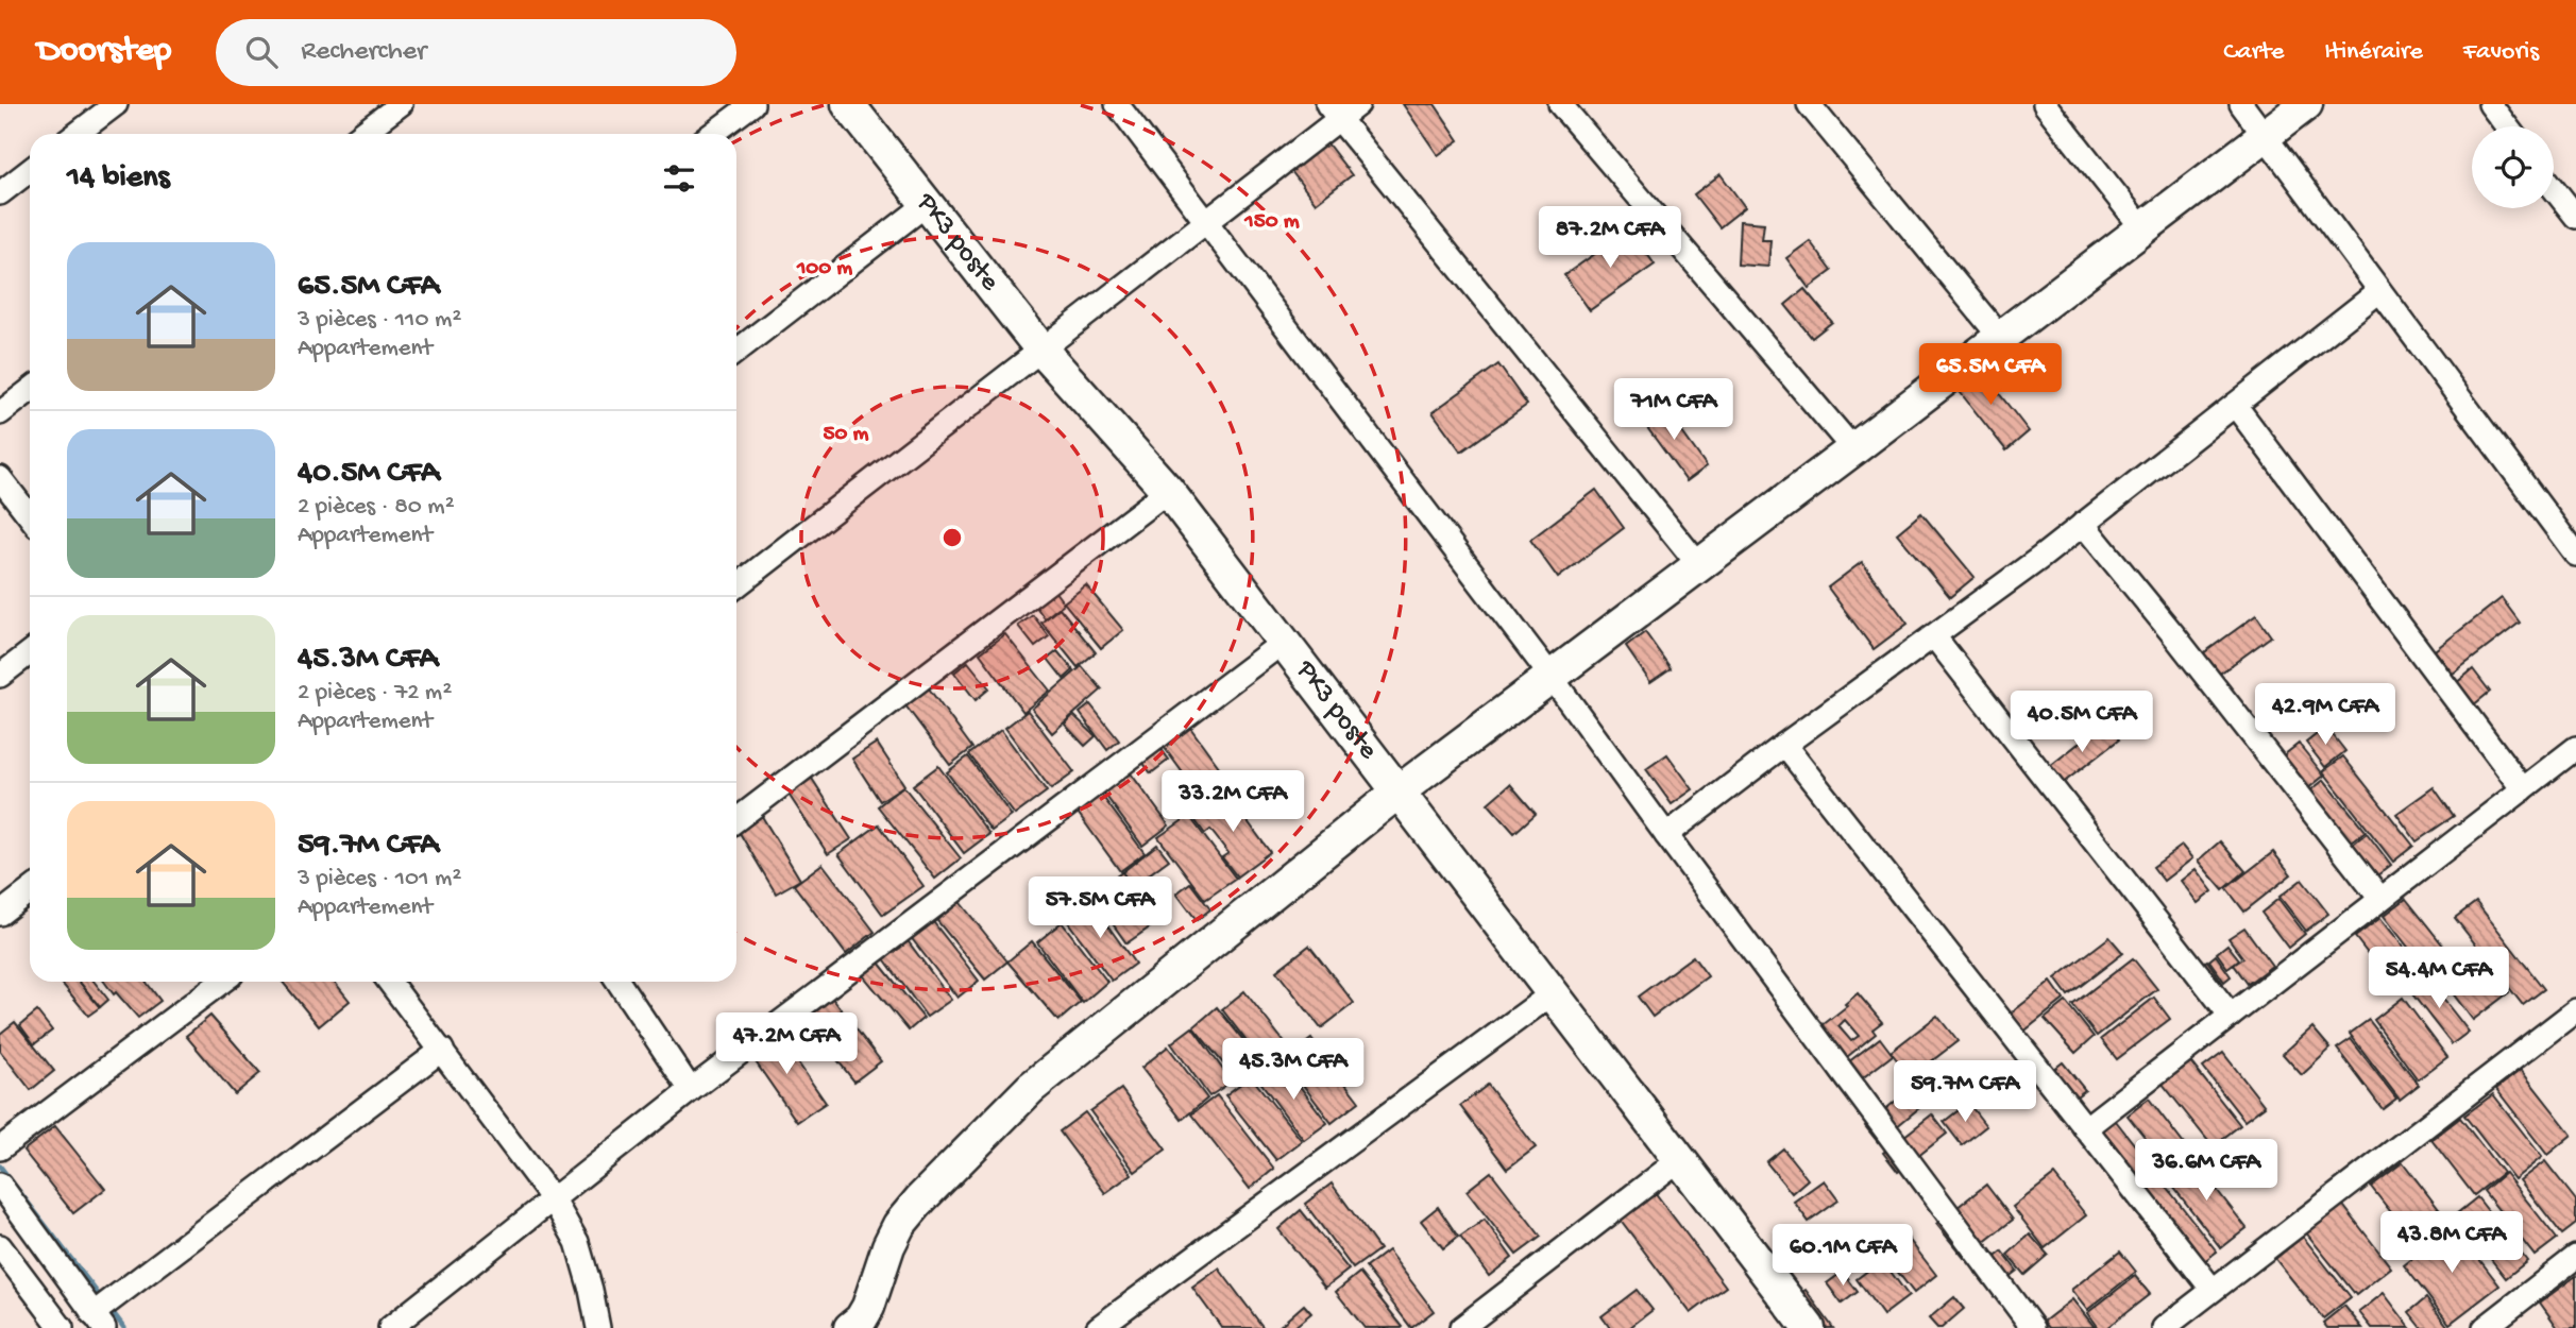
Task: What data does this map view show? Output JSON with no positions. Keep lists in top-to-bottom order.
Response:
{
  "streets": {
    "street": ["PK3 poste"]
  },
  "page": {
    "header": "Doorstep",
    "search": "Rechercher",
    "nav": ["Carte", "Itinéraire", "Favoris"],
    "heading": "14 biens",
    "price": [
      "87.2M CFA",
      "65.5M CFA",
      "71M CFA",
      "42.9M CFA",
      "40.5M CFA",
      "33.2M CFA",
      "57.5M CFA",
      "54.4M CFA",
      "47.2M CFA",
      "45.3M CFA",
      "59.7M CFA",
      "36.6M CFA",
      "43.8M CFA",
      "60.1M CFA"
    ],
    "list": [
      {
        "name": "65.5M CFA",
        "note": "3 pièces · 110 m² · Appartement"
      },
      {
        "name": "40.5M CFA",
        "note": "2 pièces · 80 m² · Appartement"
      },
      {
        "name": "45.3M CFA",
        "note": "2 pièces · 72 m² · Appartement"
      },
      {
        "name": "59.7M CFA",
        "note": "3 pièces · 101 m² · Appartement"
      }
    ]
  },
  "rings": ["150 m", "100 m", "50 m"]
}
